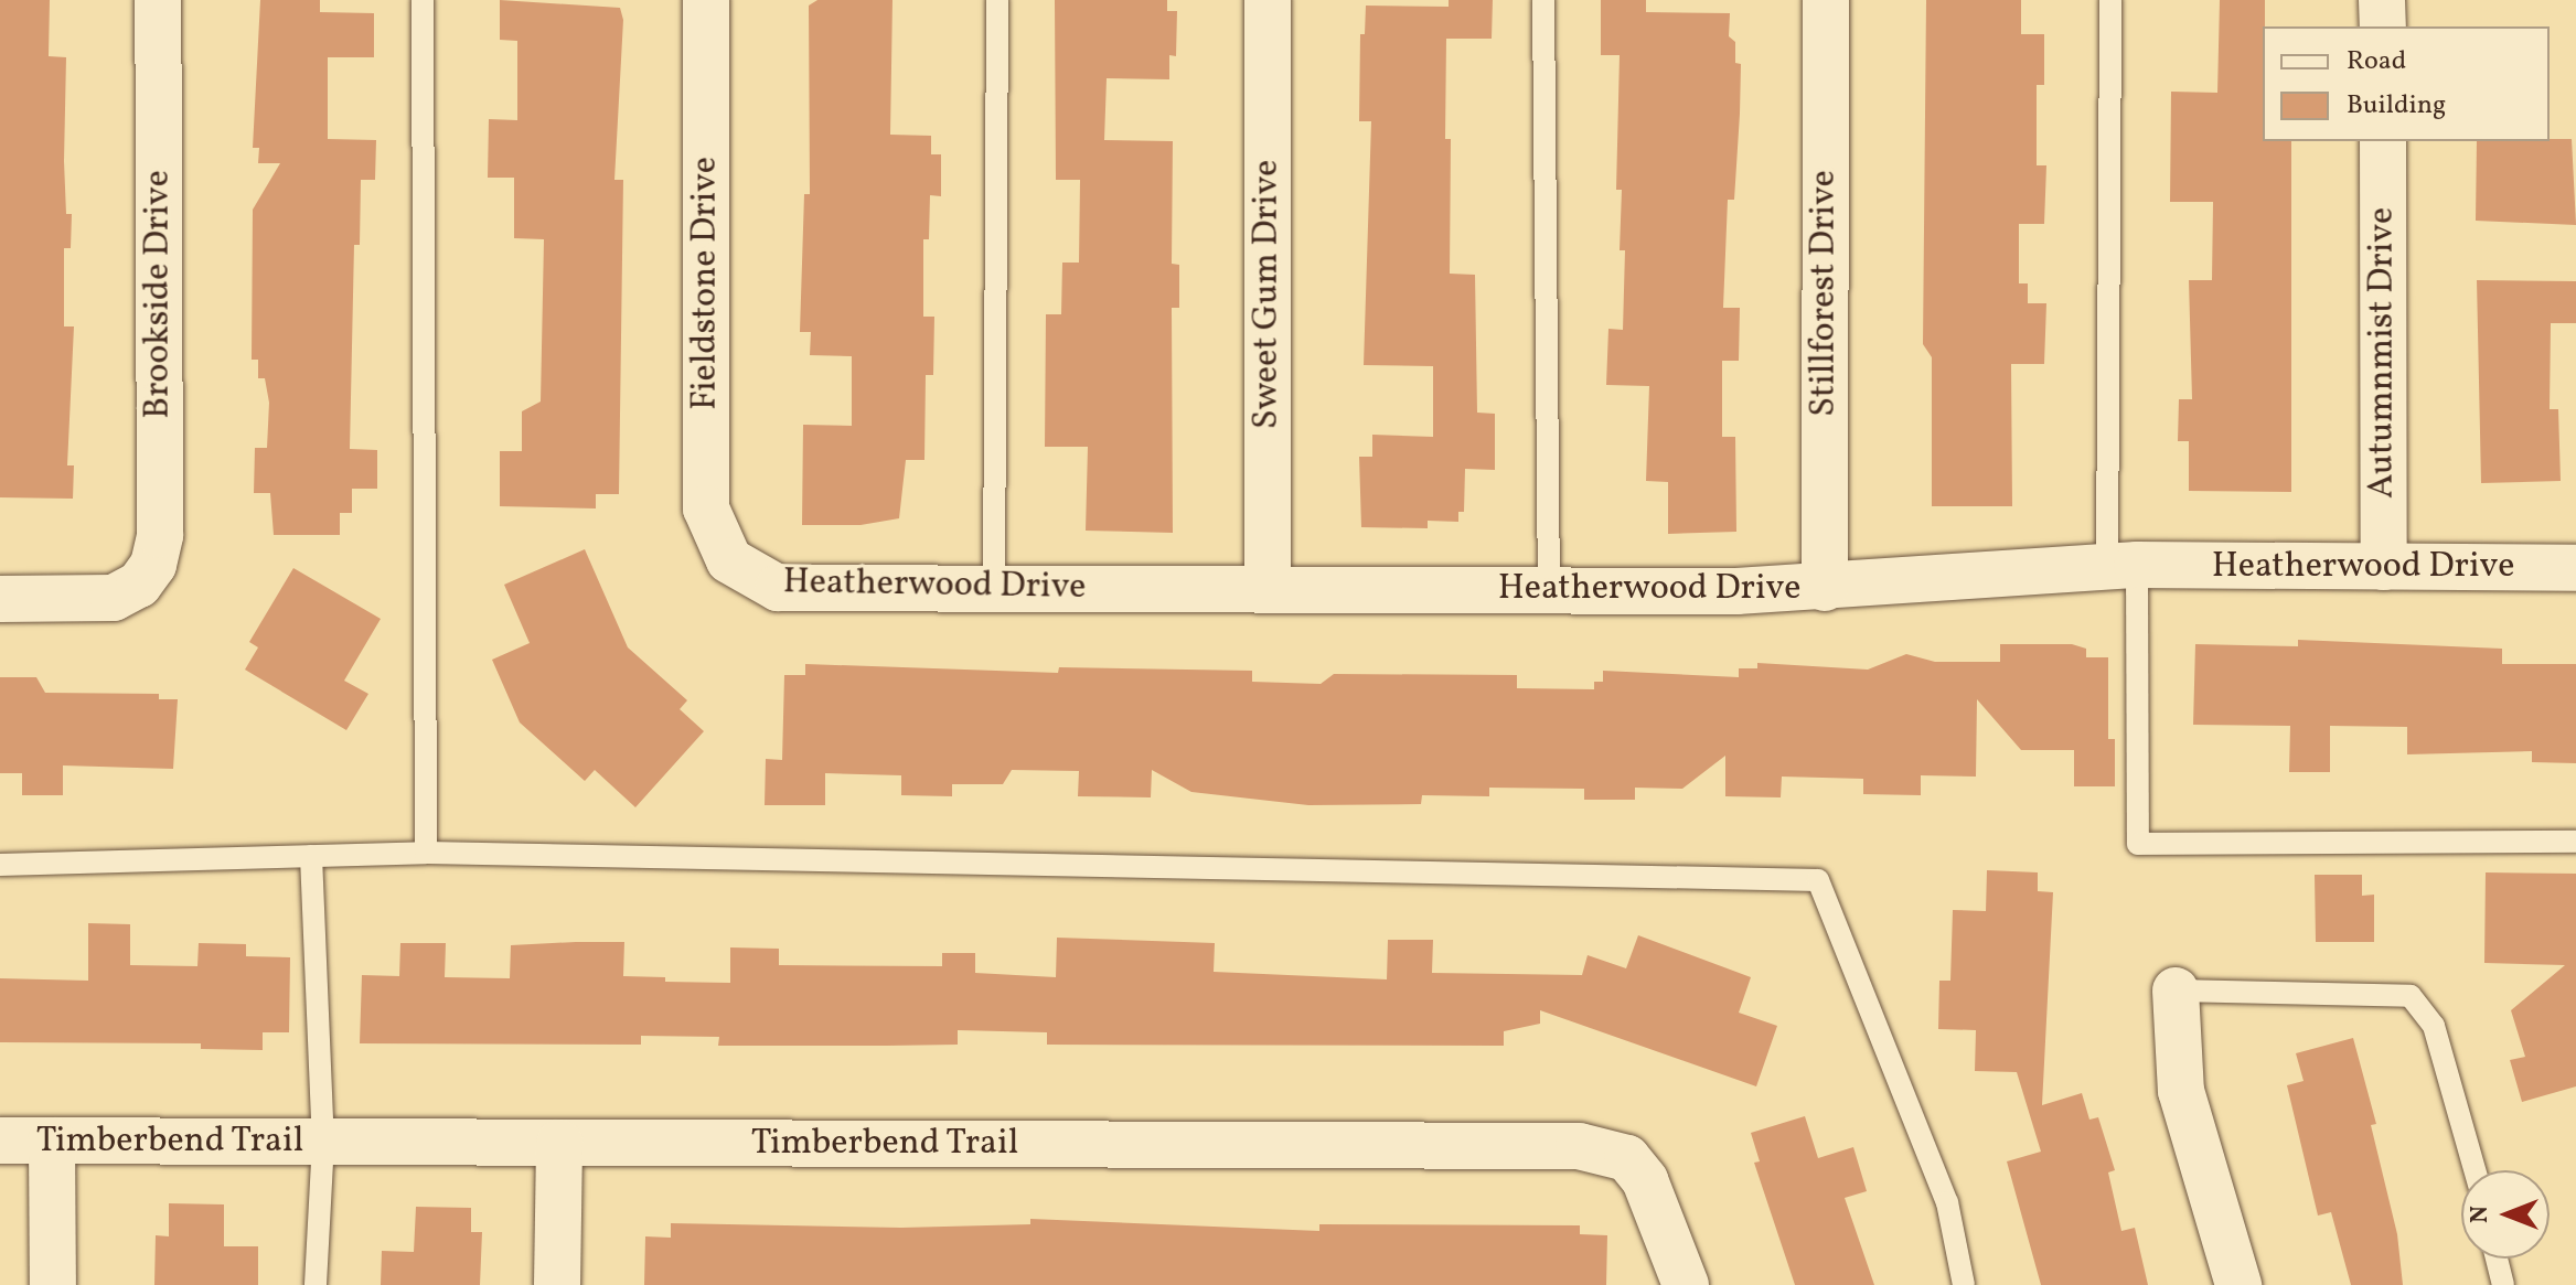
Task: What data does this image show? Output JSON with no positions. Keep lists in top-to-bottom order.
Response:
{
  "streets": {
    "street": [
      "Fieldstone Drive",
      "Stillforest Drive",
      "Brookside Drive",
      "Sweet Gum Drive",
      "Autumnmist Drive",
      "Heatherwood Drive",
      "Timberbend Trail"
    ]
  },
  "crossings": [
    ["Fieldstone Drive", "Heatherwood Drive"],
    ["Stillforest Drive", "Heatherwood Drive"],
    ["Sweet Gum Drive", "Heatherwood Drive"],
    ["Autumnmist Drive", "Heatherwood Drive"]
  ],
  "legend": ["Road", "Building"],
  "north": "left"
}
